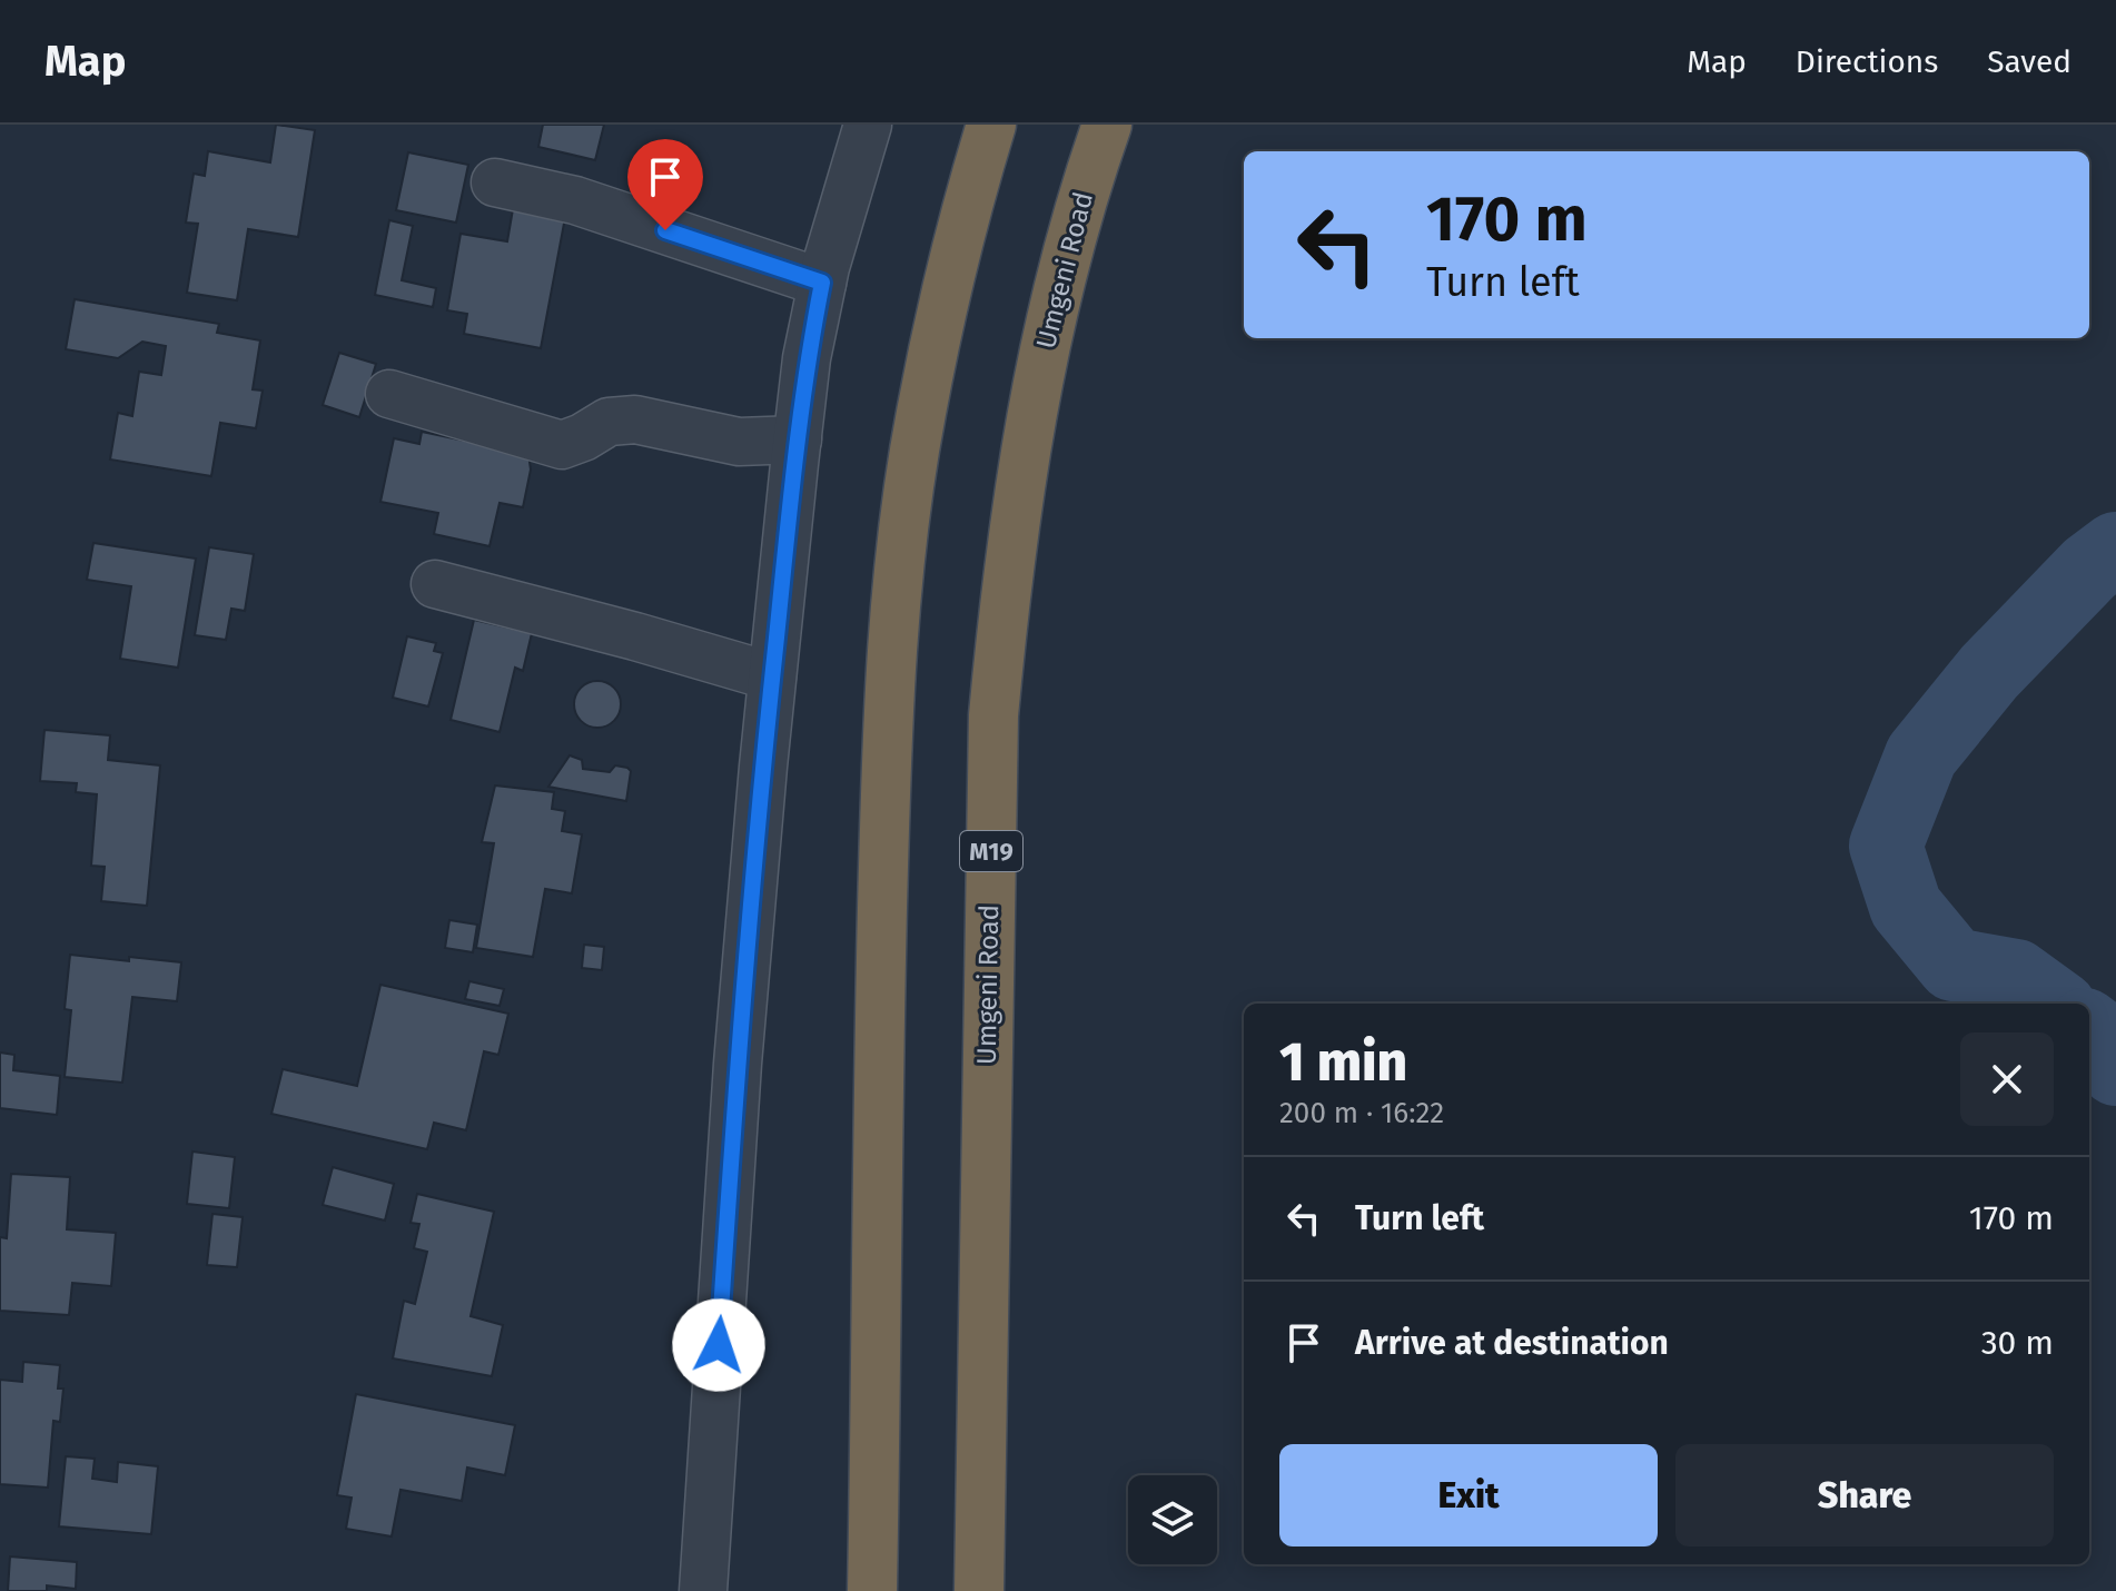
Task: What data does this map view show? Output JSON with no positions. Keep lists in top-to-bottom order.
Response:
{
  "streets": {
    "highway": ["Umgeni Road", "M19"]
  },
  "page": {
    "header": "Map",
    "nav": ["Map", "Directions", "Saved"],
    "turn": ["170 m", "Turn left"],
    "heading": ["1 min", "200 m · 16:22"],
    "list": [
      {
        "name": "Turn left",
        "value": "170 m"
      },
      {
        "name": "Arrive at destination",
        "value": "30 m"
      }
    ],
    "buttons": ["Exit", "Share"]
  }
}
